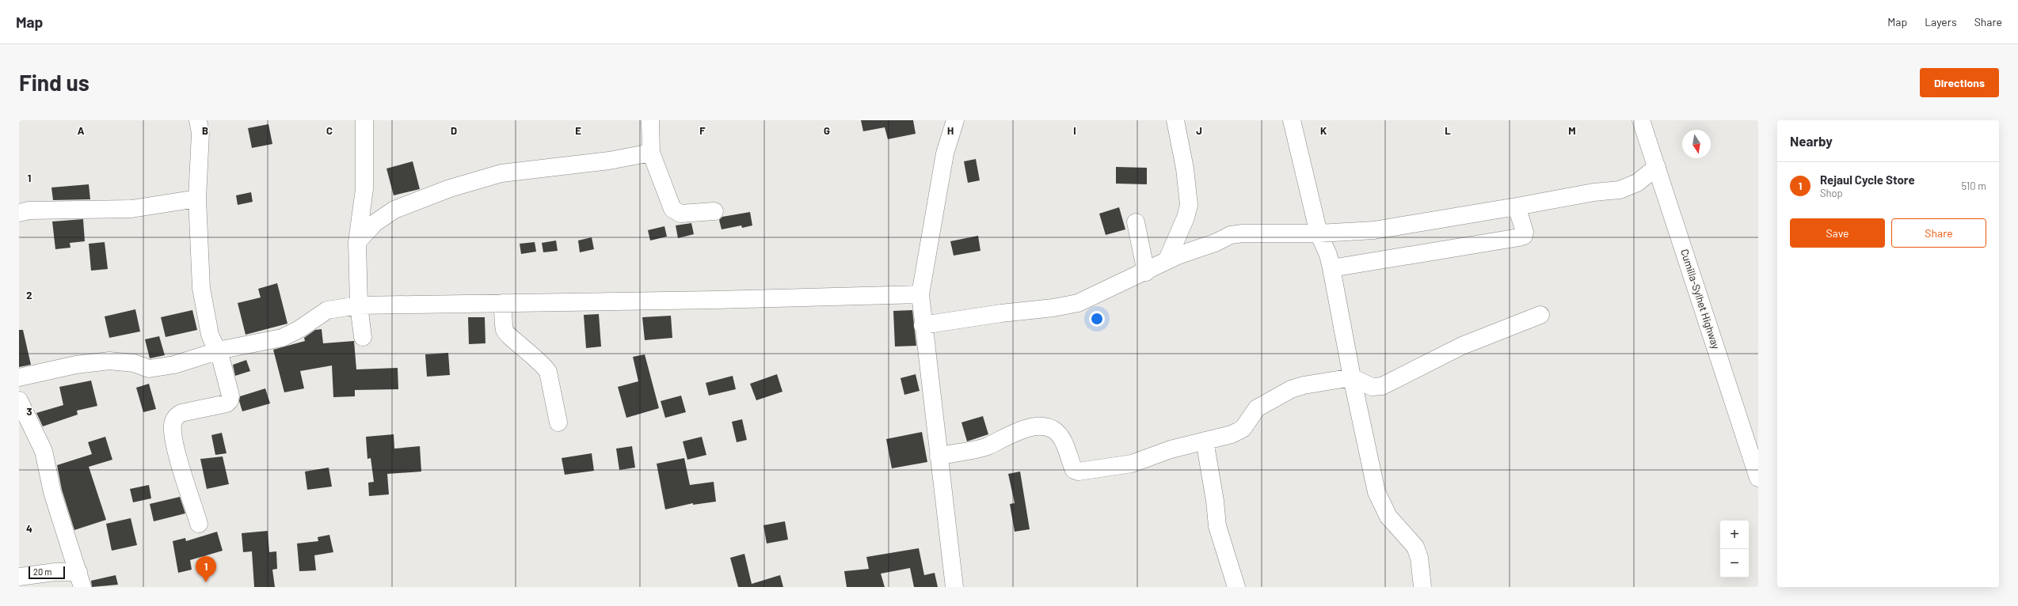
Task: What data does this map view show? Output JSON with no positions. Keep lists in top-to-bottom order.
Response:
{
  "streets": {
    "main road": ["Cumilla-Sylhet Highway"]
  },
  "scale_bar": "20 m",
  "north": "bottom",
  "page": {
    "header": "Map",
    "nav": ["Map", "Layers", "Share"],
    "buttons": [
      "Directions",
      ["Save", "Share"]
    ],
    "title": "Find us",
    "heading": "Nearby",
    "list": [
      {
        "mark": "1",
        "name": "Rejaul Cycle Store",
        "note": "Shop",
        "value": "510 m"
      }
    ],
    "map_buttons": ["+", "−"],
    "pins": "1",
    "scale": "20 m"
  },
  "grid": {
    "columns": [
      "A",
      "B",
      "C",
      "D",
      "E",
      "F",
      "G",
      "H",
      "I",
      "J",
      "K",
      "L",
      "M"
    ],
    "rows": [
      "1",
      "2",
      "3",
      "4"
    ]
  }
}
